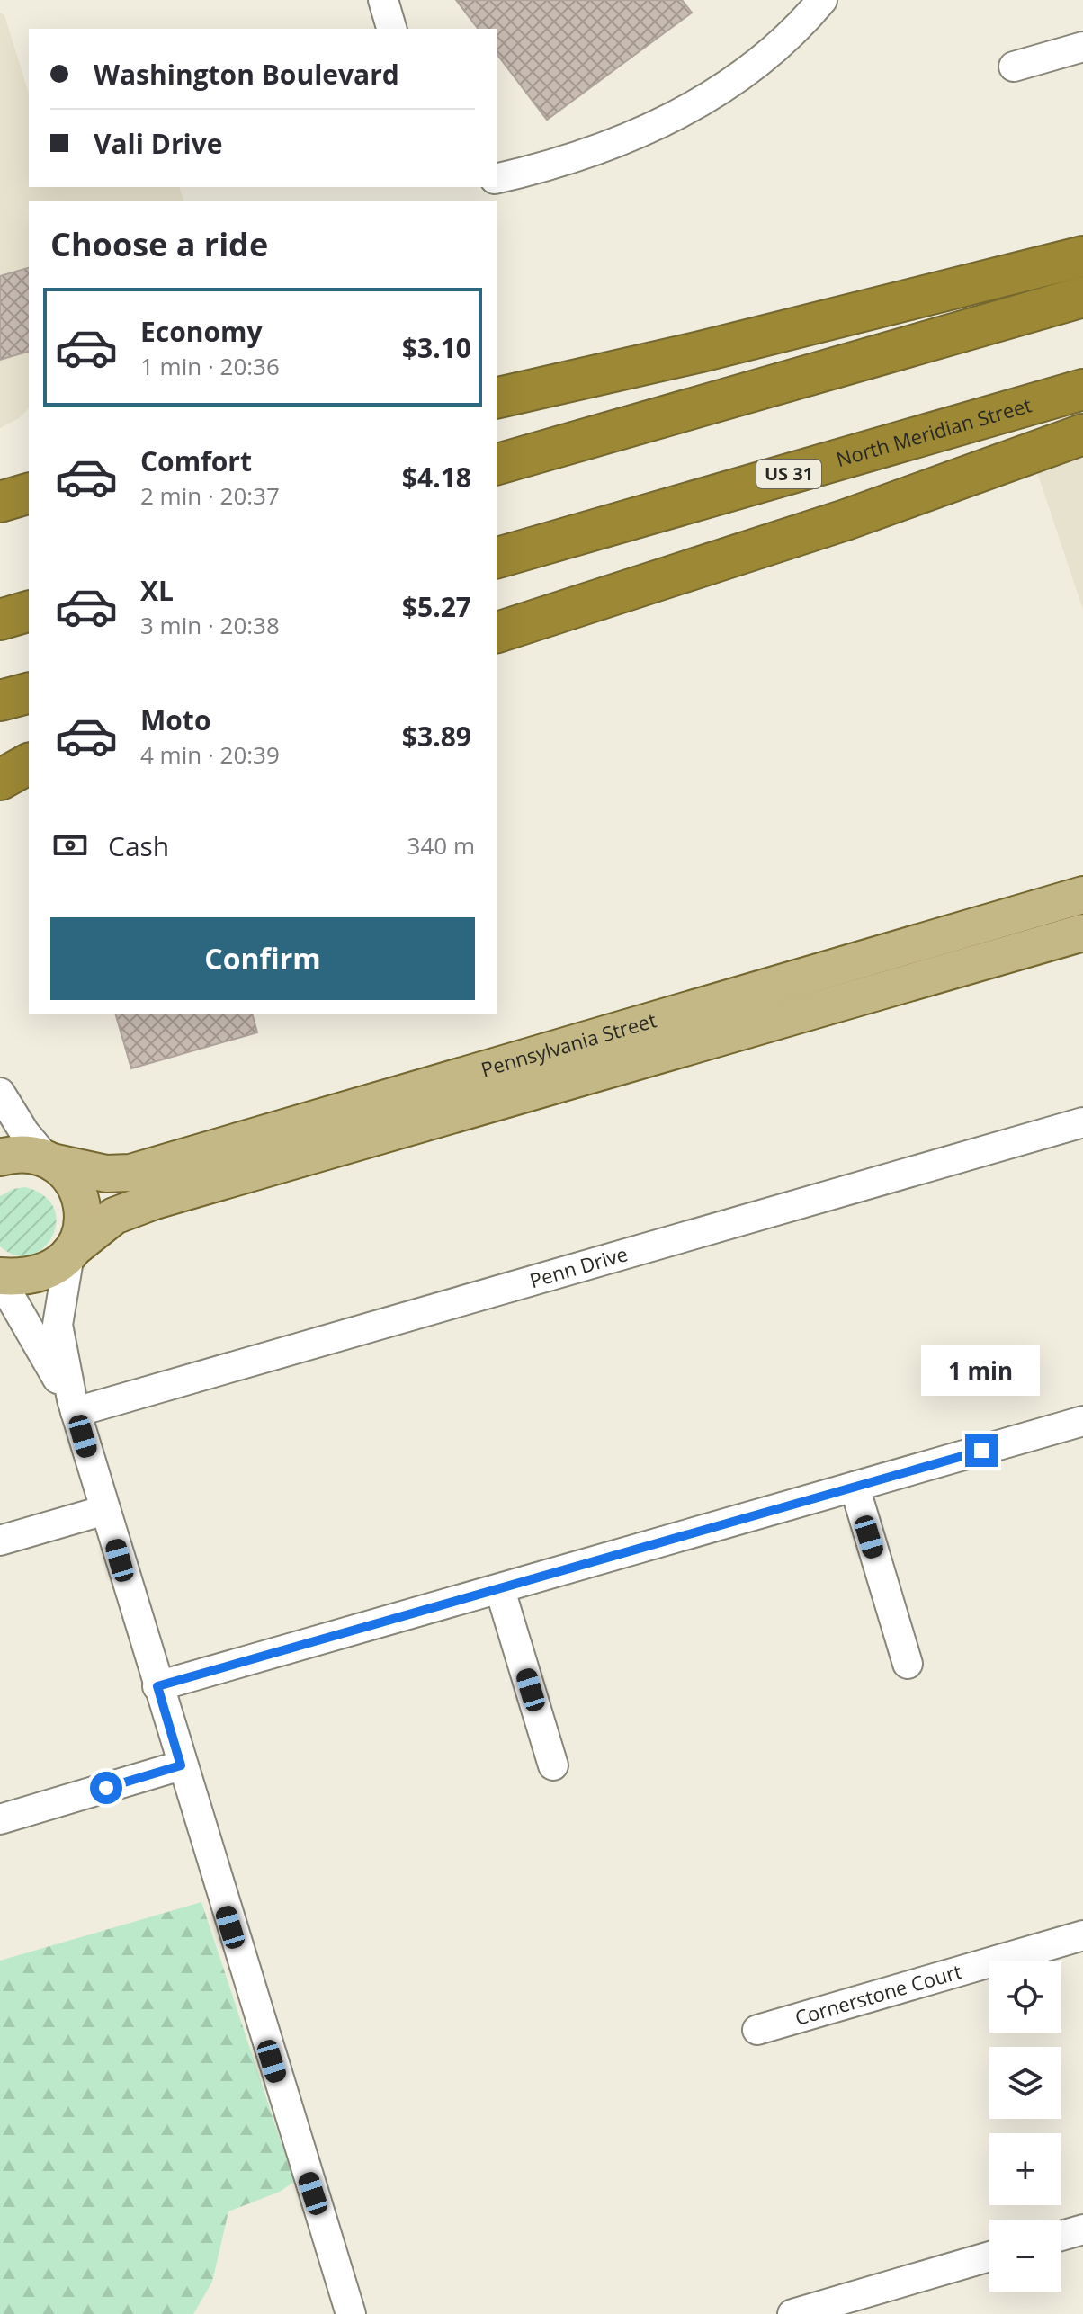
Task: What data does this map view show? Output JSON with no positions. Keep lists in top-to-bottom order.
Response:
{
  "streets": {
    "highway": ["North Meridian Street", "US 31"],
    "main road": ["Pennsylvania Street"],
    "street": ["Penn Drive", "Cornerstone Court"]
  },
  "page": {
    "banner": ["Washington Boulevard", "Vali Drive"],
    "heading": "Choose a ride",
    "list": [
      {
        "name": "Economy",
        "note": "1 min · 20:36",
        "value": "$3.10"
      },
      {
        "name": "Comfort",
        "note": "2 min · 20:37",
        "value": "$4.18"
      },
      {
        "name": "XL",
        "note": "3 min · 20:38",
        "value": "$5.27"
      },
      {
        "name": "Moto",
        "note": "4 min · 20:39",
        "value": "$3.89"
      }
    ],
    "pay": ["Cash", "340 m"],
    "buttons": "Confirm",
    "bubble": "1 min",
    "map_buttons": ["+", "−"]
  }
}
